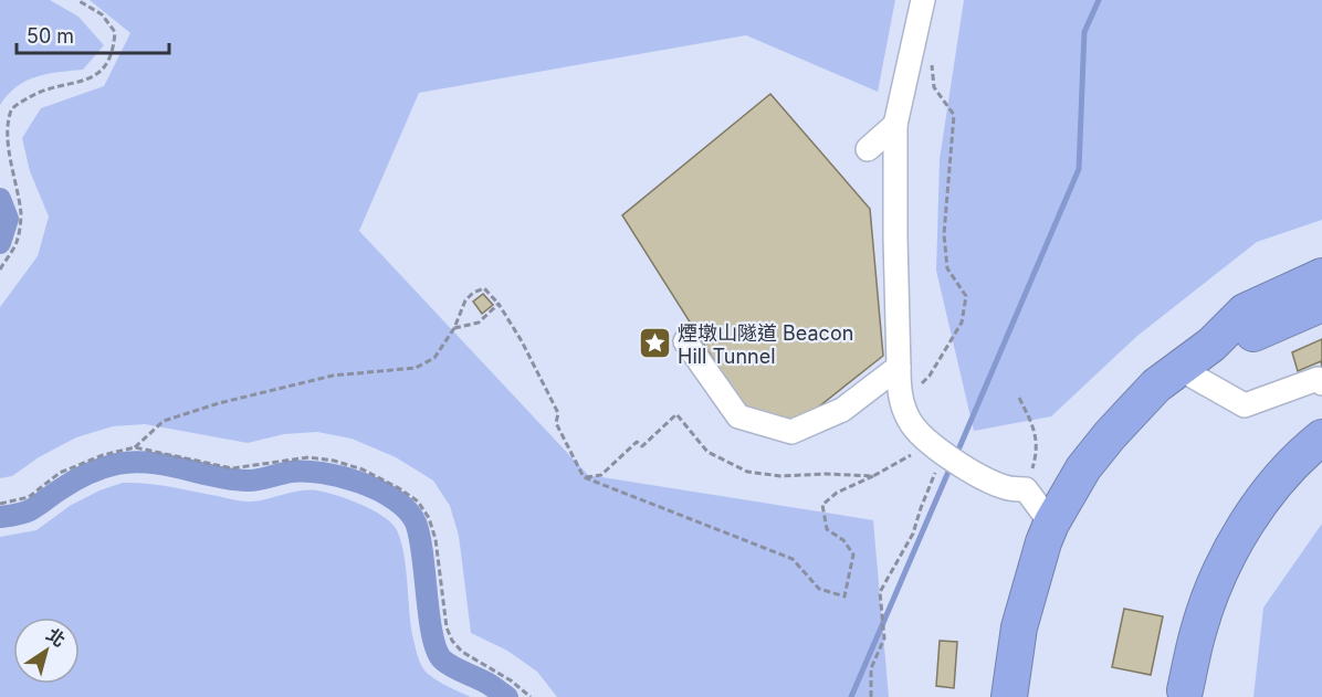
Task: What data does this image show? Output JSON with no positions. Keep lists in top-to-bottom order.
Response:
{
  "places": {
    "place": ["煙墩山隧道 Beacon Hill Tunnel"]
  },
  "scale_bar": "50 m",
  "north": "top right"
}
